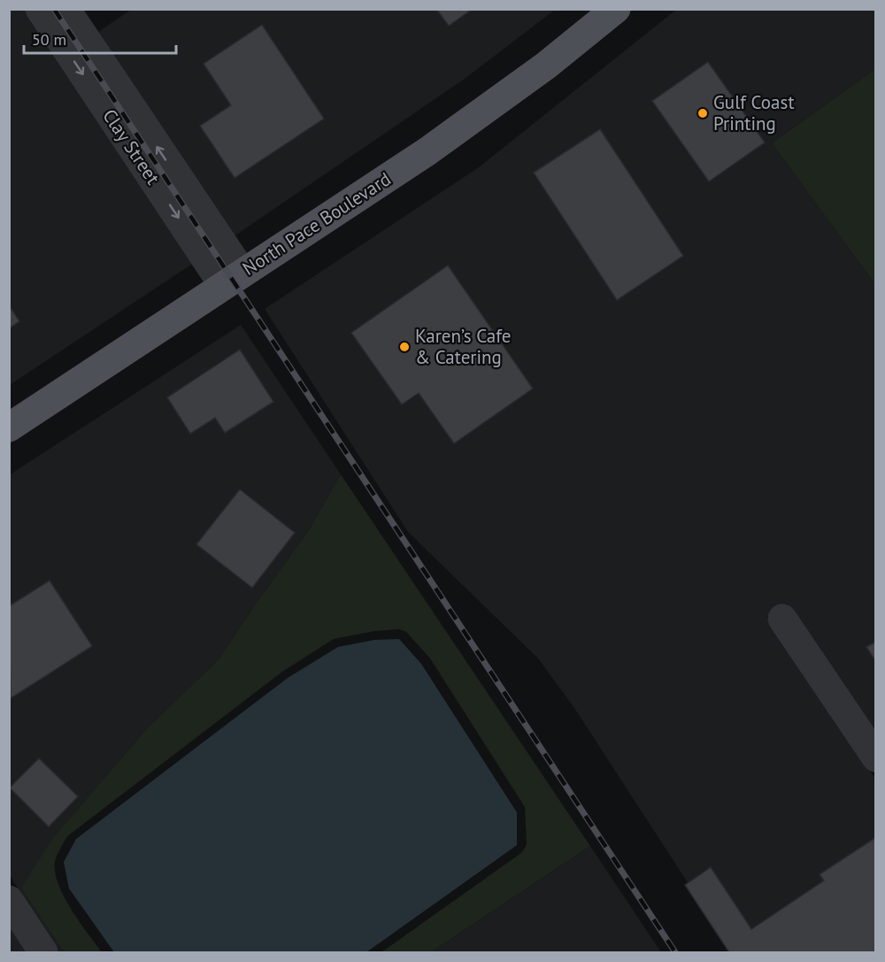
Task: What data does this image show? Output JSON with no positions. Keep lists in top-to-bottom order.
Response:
{
  "streets": {
    "main road": ["North Pace Boulevard"],
    "street": ["Clay Street"]
  },
  "crossings": [
    ["Clay Street", "North Pace Boulevard"]
  ],
  "places": ["Gulf Coast Printing", "Karen’s Cafe & Catering"],
  "scale_bar": "50 m"
}
